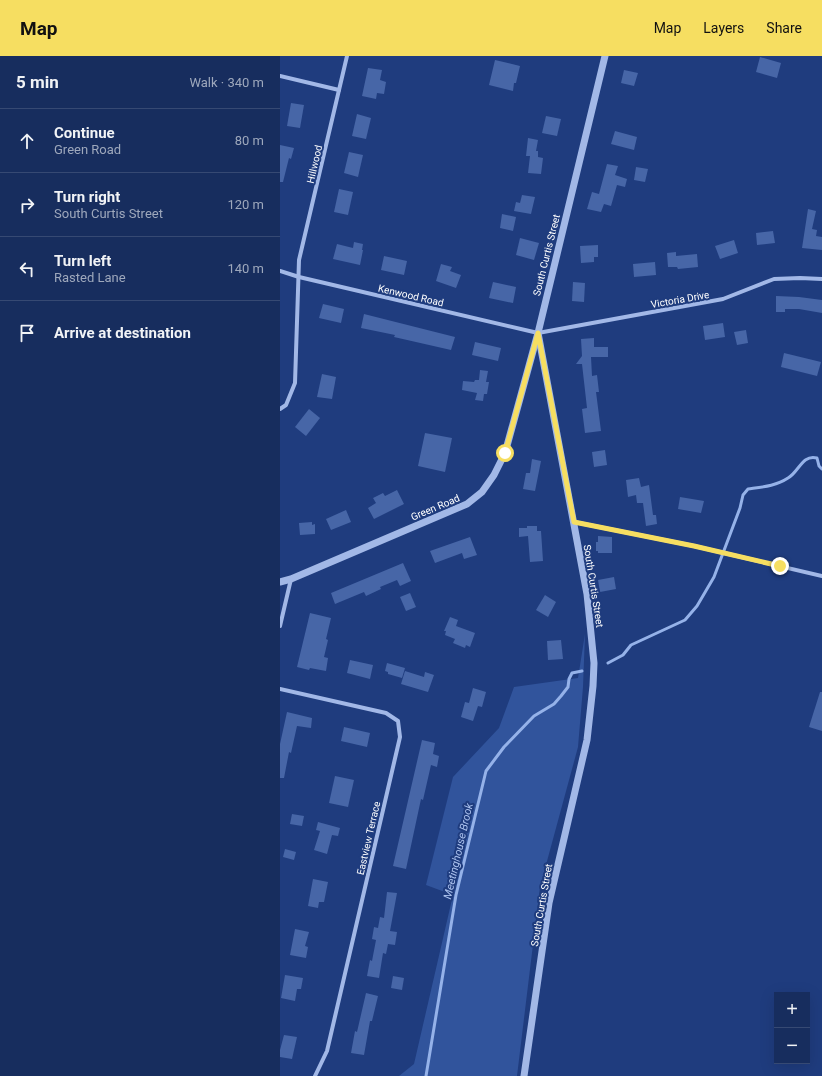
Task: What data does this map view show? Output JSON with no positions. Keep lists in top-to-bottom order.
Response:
{
  "streets": {
    "street": [
      "Hillwood",
      "South Curtis Street",
      "Kenwood Road",
      "Victoria Drive",
      "Green Road",
      "Eastview Terrace"
    ]
  },
  "crossings": [
    ["Hillwood", "Kenwood Road"],
    ["South Curtis Street", "Kenwood Road"],
    ["South Curtis Street", "Victoria Drive"],
    ["South Curtis Street", "Green Road"],
    ["Kenwood Road", "Victoria Drive"],
    ["Kenwood Road", "Green Road"],
    ["Victoria Drive", "Green Road"]
  ],
  "water": ["Meetinghouse Brook"],
  "page": {
    "header": "Map",
    "nav": ["Map", "Layers", "Share"],
    "heading": ["5 min", "Walk · 340 m"],
    "list": [
      ["Continue", "Green Road", "80 m"],
      ["Turn right", "South Curtis Street", "120 m"],
      ["Turn left", "Rasted Lane", "140 m"],
      "Arrive at destination"
    ],
    "map_buttons": ["+", "−"]
  }
}
